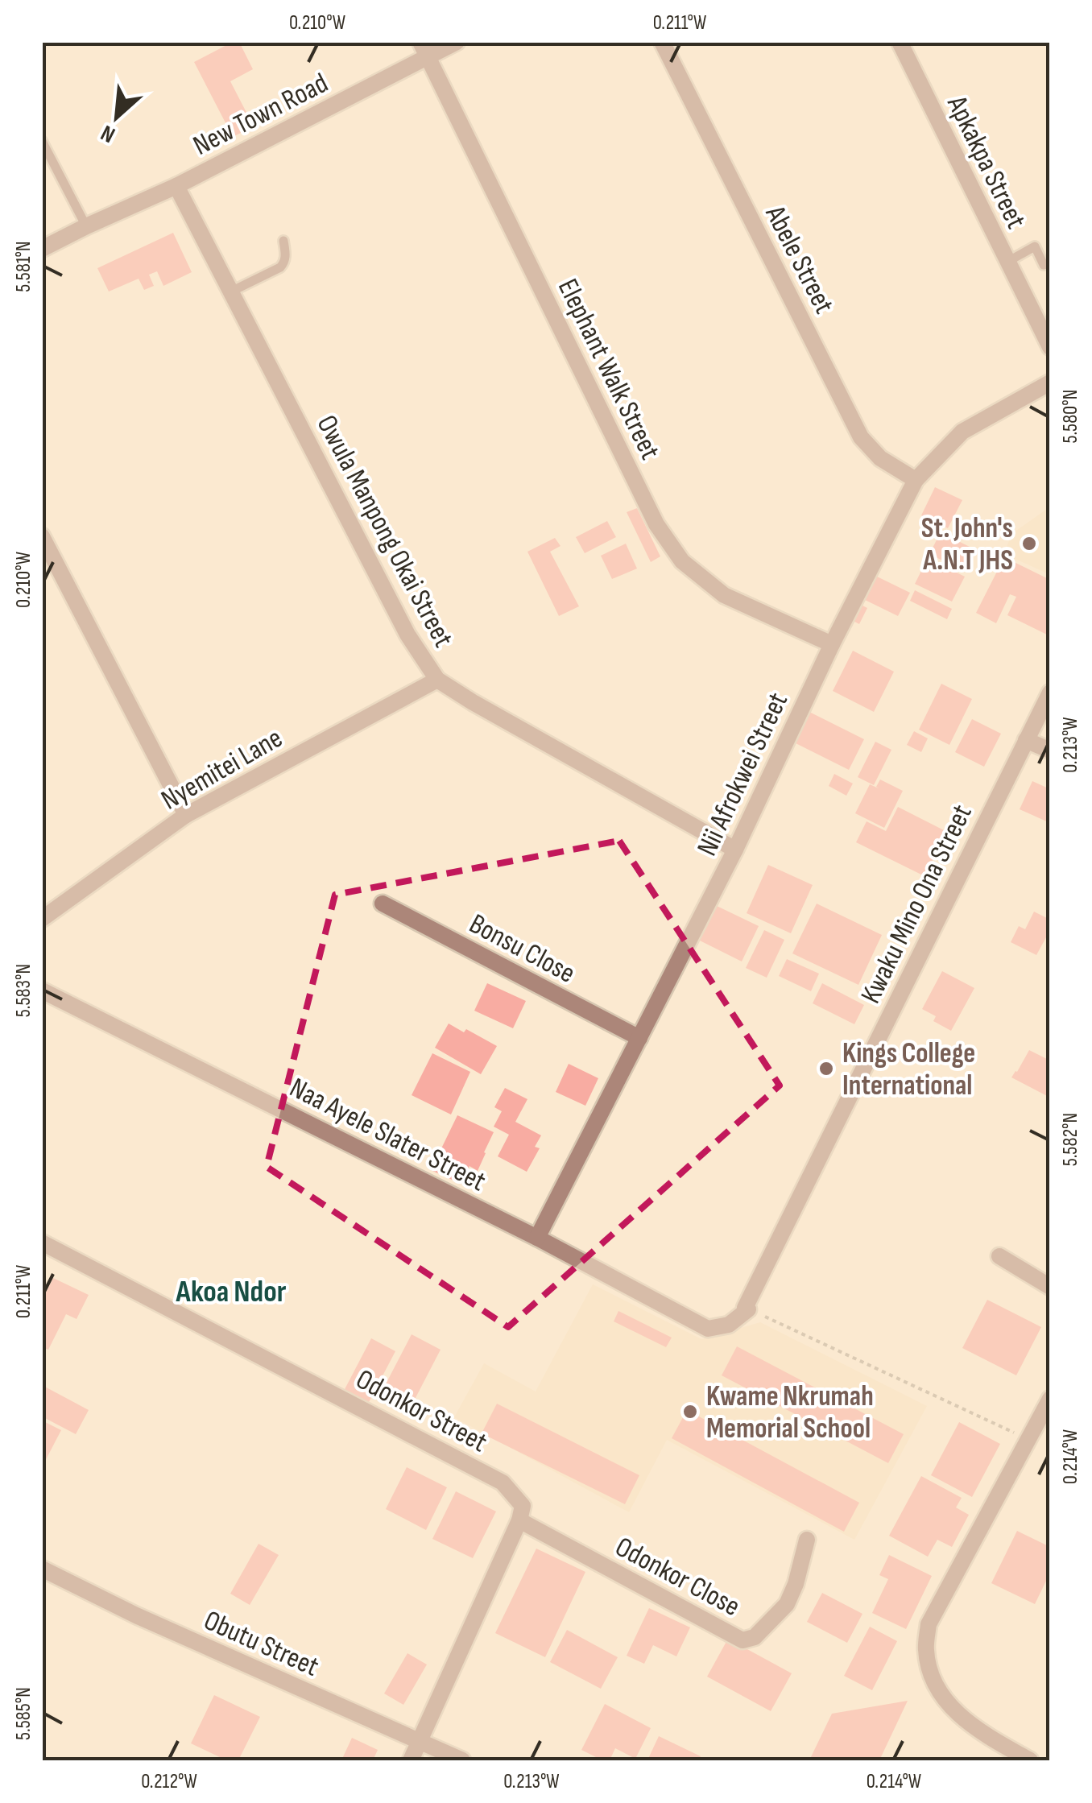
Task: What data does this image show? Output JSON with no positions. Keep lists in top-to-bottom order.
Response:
{
  "streets": {
    "street": [
      "New Town Road",
      "Apkakpa Street",
      "Abele Street",
      "Elephant Walk Street",
      "Owula Manpong Okai Street",
      "Nyemitei Lane",
      "Nii Afrokwei Street",
      "Kwaku Mino Ona Street",
      "Bonsu Close",
      "Naa Ayele Slater Street",
      "Odonkor Street",
      "Odonkor Close",
      "Obutu Street"
    ]
  },
  "crossings": [
    ["New Town Road", "Elephant Walk Street"],
    ["New Town Road", "Owula Manpong Okai Street"],
    ["Abele Street", "Nii Afrokwei Street"],
    ["Elephant Walk Street", "Nii Afrokwei Street"],
    ["Owula Manpong Okai Street", "Nyemitei Lane"],
    ["Owula Manpong Okai Street", "Nii Afrokwei Street"],
    ["Nii Afrokwei Street", "Bonsu Close"],
    ["Nii Afrokwei Street", "Naa Ayele Slater Street"],
    ["Kwaku Mino Ona Street", "Naa Ayele Slater Street"],
    ["Odonkor Street", "Odonkor Close"]
  ],
  "districts": ["Akoa Ndor"],
  "places": ["St. John's A.N.T JHS", "Kings College International", "Kwame Nkrumah Memorial School"],
  "north": "bottom left",
  "coordinates": [
    "0.210°W",
    "0.211°W",
    "5.581°N",
    "5.580°N",
    "0.213°W",
    "5.583°N",
    "5.582°N",
    "0.214°W",
    "5.585°N",
    "0.212°W"
  ]
}
